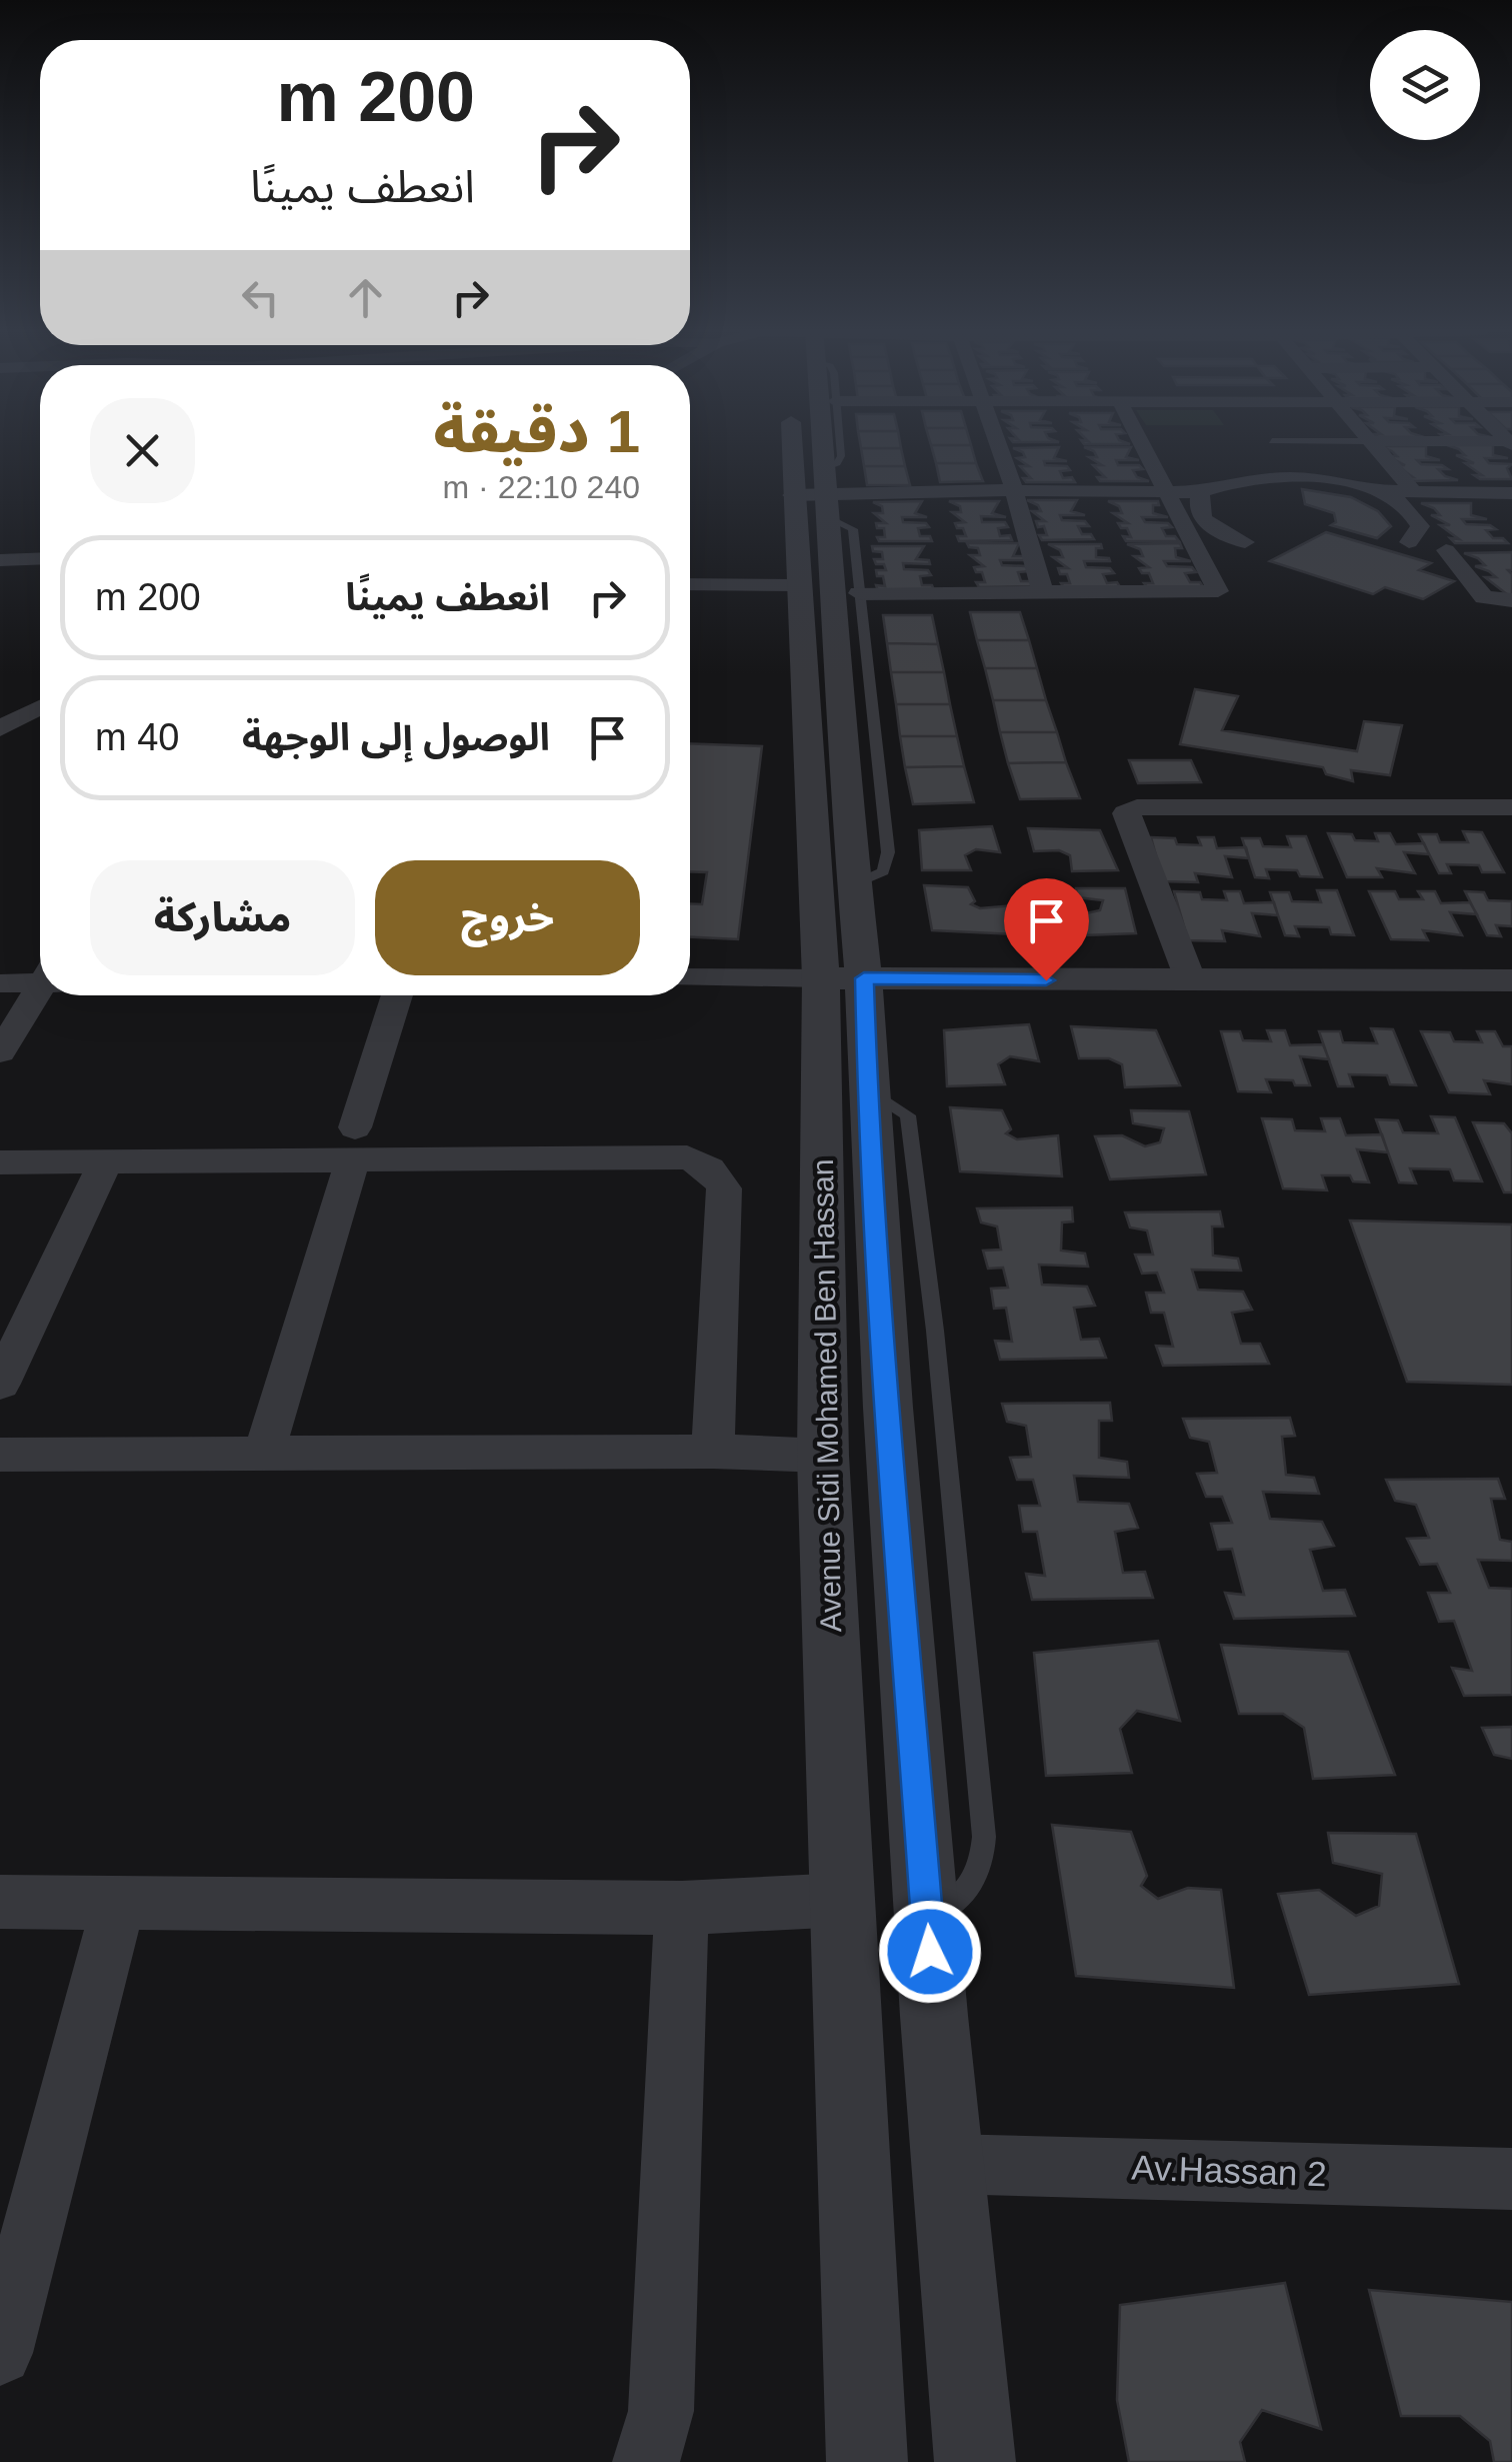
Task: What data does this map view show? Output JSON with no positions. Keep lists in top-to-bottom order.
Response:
{
  "streets": {
    "street": ["Avenue Sidi Mohamed Ben Hassan", "Av.Hassan 2"]
  },
  "crossings": [
    ["Avenue Sidi Mohamed Ben Hassan", "Av.Hassan 2"]
  ],
  "page": {
    "turn": ["200 m", "انعطف يمينًا"],
    "heading": ["1 دقيقة", "240 m · 22:10"],
    "list": [
      {
        "name": "انعطف يمينًا",
        "value": "200 m"
      },
      {
        "name": "الوصول إلى الوجهة",
        "value": "40 m"
      }
    ],
    "buttons": ["خروج", "مشاركة"]
  }
}
